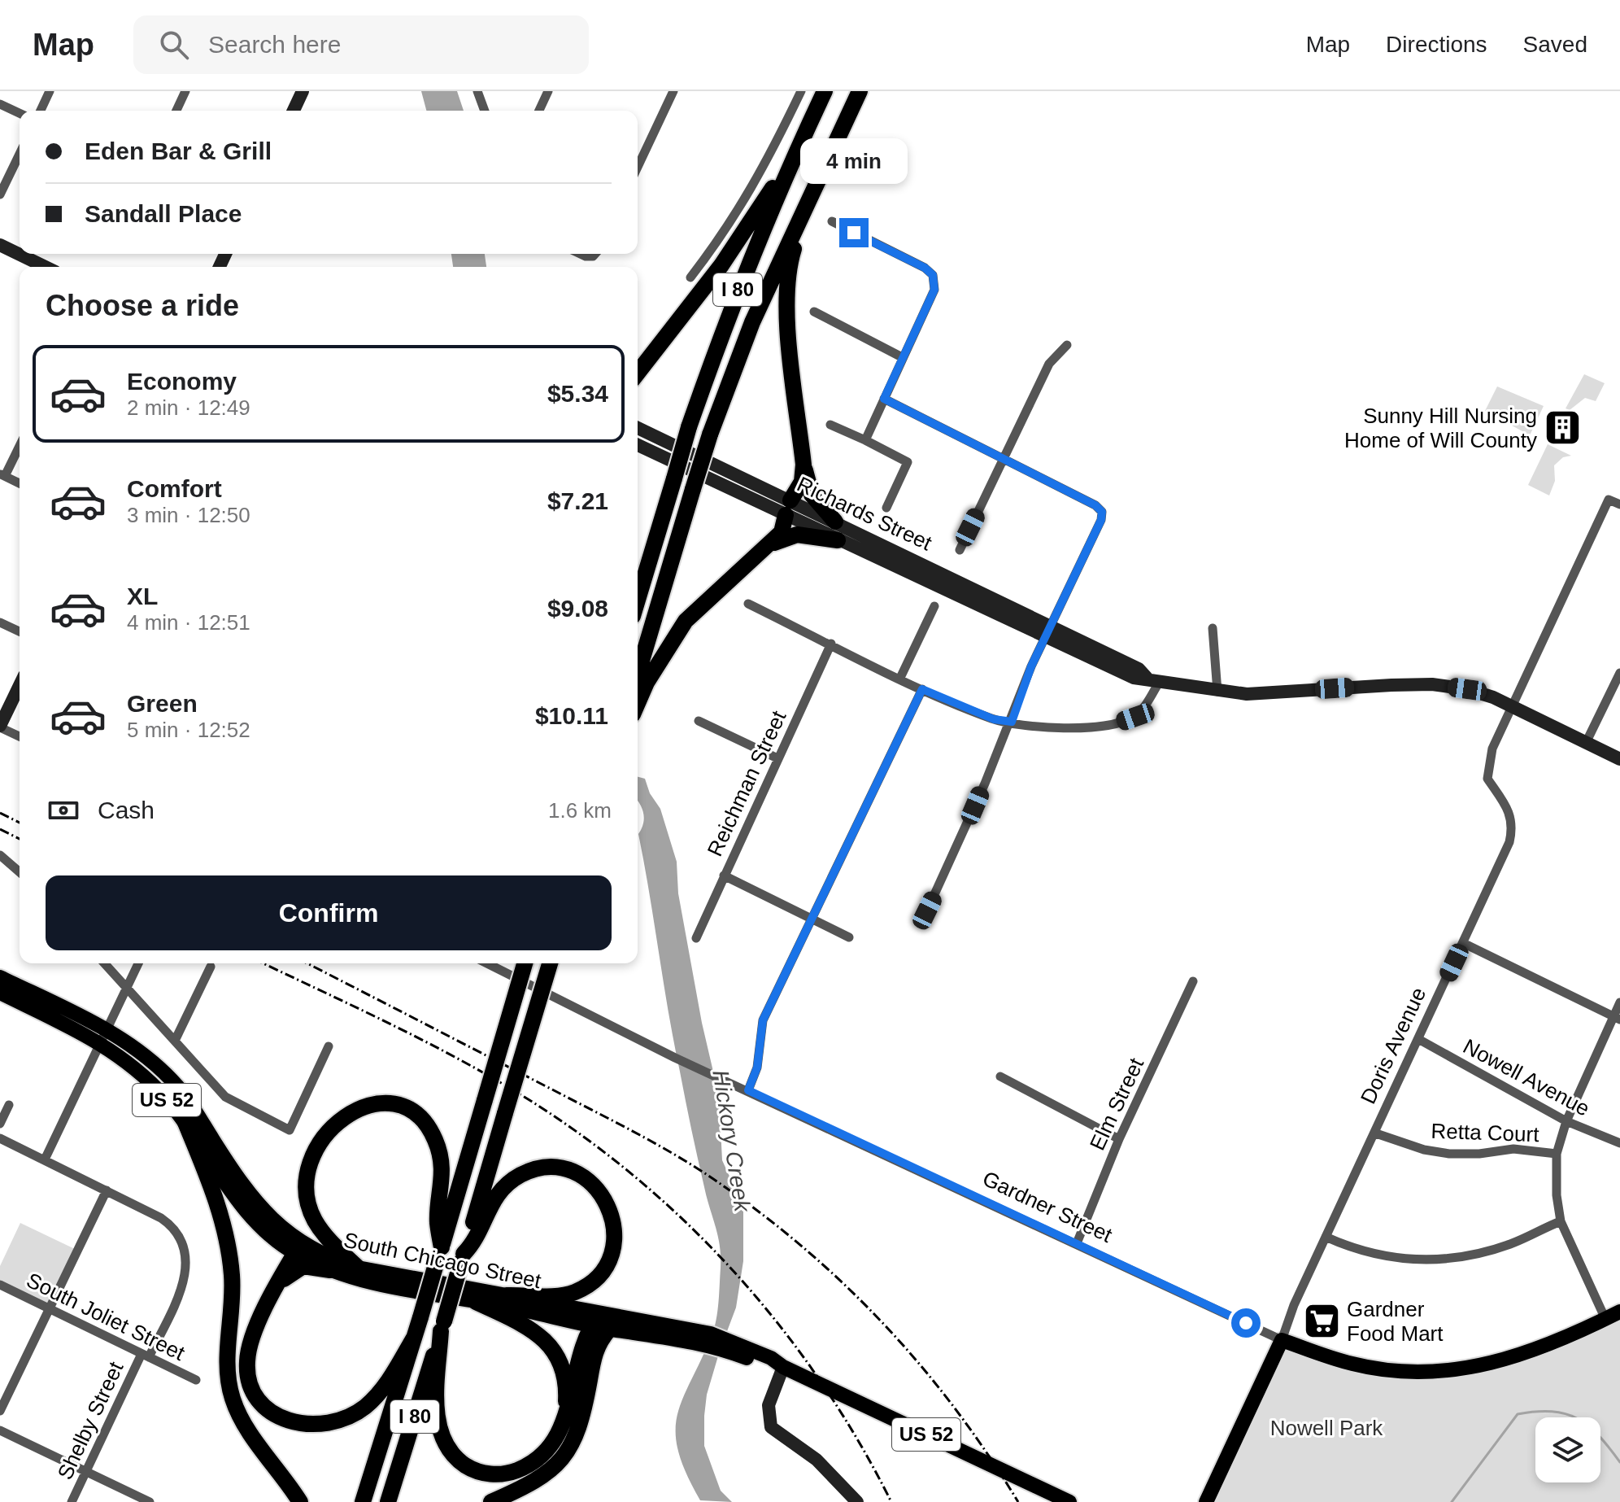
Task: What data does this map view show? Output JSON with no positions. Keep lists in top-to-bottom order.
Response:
{
  "streets": {
    "highway": ["I 80"],
    "main road": [
      "Doris Avenue",
      "US 52",
      "Gardner Street",
      "South Chicago Street"
    ],
    "street": [
      "Richards Street",
      "Reichman Street",
      "Nowell Avenue",
      "Elm Street",
      "Retta Court",
      "South Joliet Street",
      "Shelby Street"
    ]
  },
  "crossings": [
    ["Richards Street", "Doris Avenue"],
    ["Doris Avenue", "Nowell Avenue"],
    ["Doris Avenue", "Retta Court"],
    ["Doris Avenue", "Gardner Street"],
    ["Elm Street", "Gardner Street"],
    ["South Joliet Street", "Shelby Street"]
  ],
  "water": ["Hickory Creek"],
  "parks": ["Nowell Park"],
  "places": {
    "building": ["Sunny Hill Nursing Home of Will County"],
    "supermarket": ["Gardner Food Mart"]
  },
  "page": {
    "header": "Map",
    "search": "Search here",
    "nav": ["Map", "Directions", "Saved"],
    "banner": ["Eden Bar & Grill", "Sandall Place"],
    "bubble": "4 min",
    "heading": "Choose a ride",
    "list": [
      {
        "name": "Economy",
        "note": "2 min · 12:49",
        "value": "$5.34"
      },
      {
        "name": "Comfort",
        "note": "3 min · 12:50",
        "value": "$7.21"
      },
      {
        "name": "XL",
        "note": "4 min · 12:51",
        "value": "$9.08"
      },
      {
        "name": "Green",
        "note": "5 min · 12:52",
        "value": "$10.11"
      }
    ],
    "pay": ["Cash", "1.6 km"],
    "buttons": "Confirm"
  }
}
